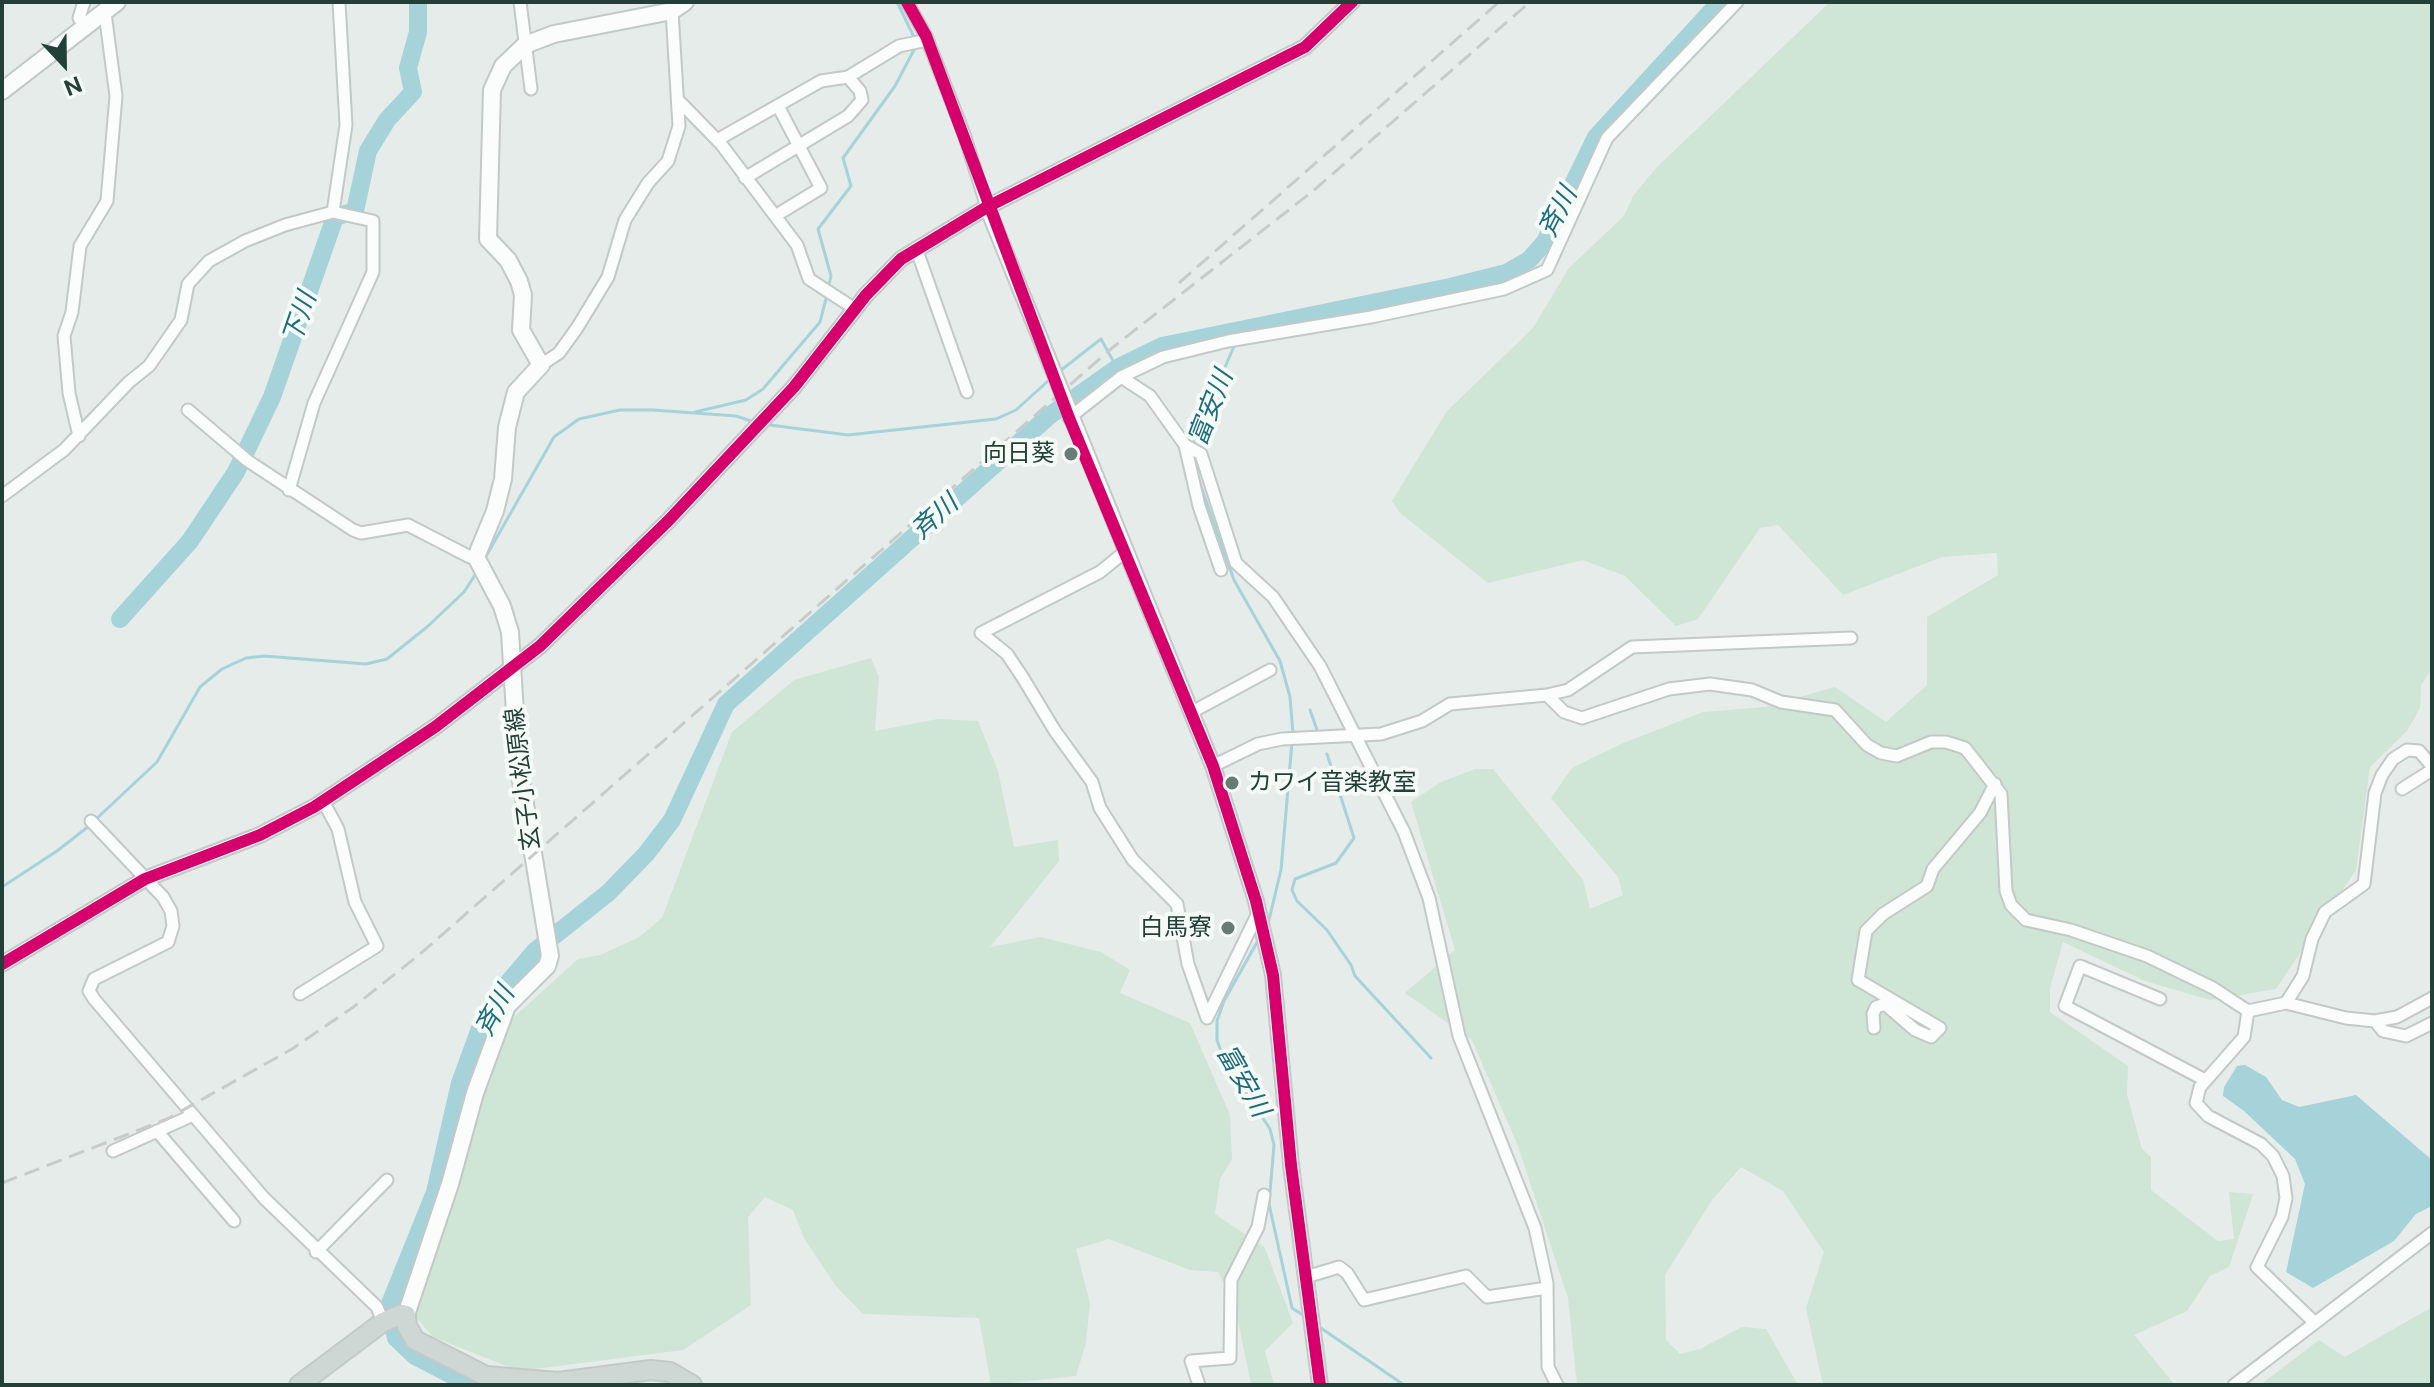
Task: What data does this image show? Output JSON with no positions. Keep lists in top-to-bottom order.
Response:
{
  "streets": {
    "main road": ["玄子小松原線"]
  },
  "water": ["斉川", "下川", "富安川"],
  "places": ["向日葵", "カワイ音楽教室", "白馬寮"],
  "north": "bottom"
}
